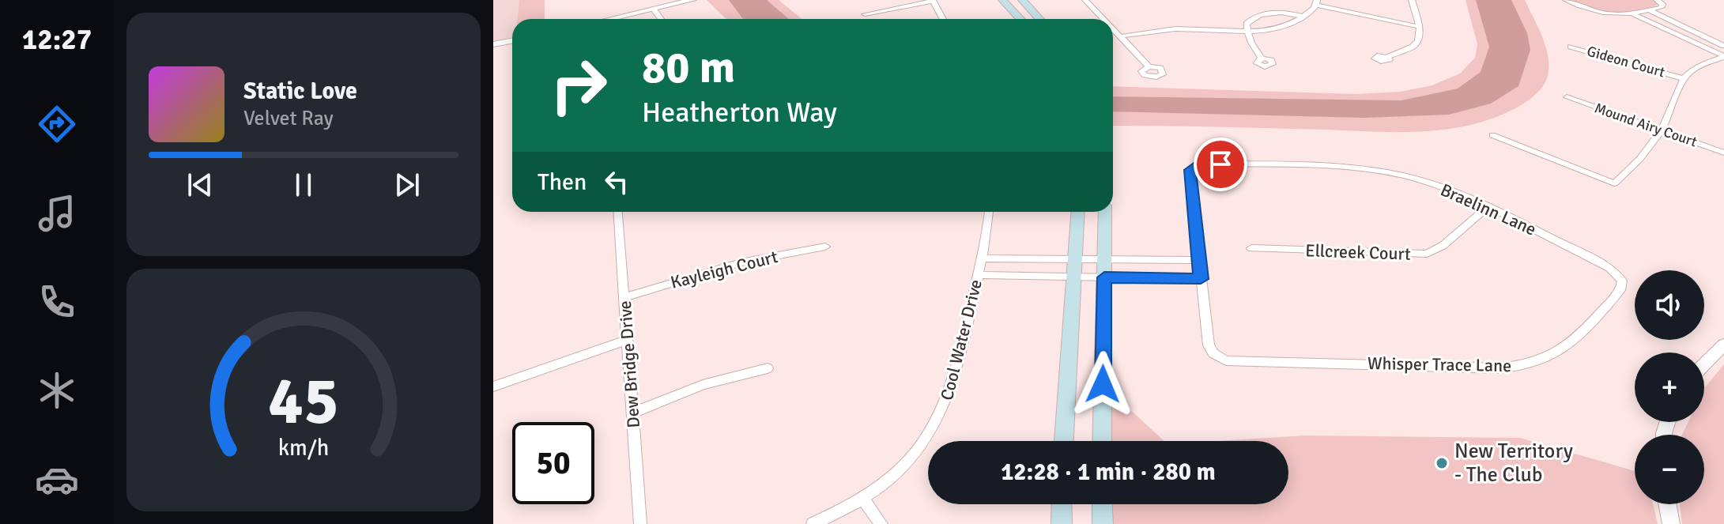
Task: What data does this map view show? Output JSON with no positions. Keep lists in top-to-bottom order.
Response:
{
  "streets": {
    "street": [
      "Gideon Court",
      "Mound Airy Court",
      "Braelinn Lane",
      "Ellcreek Court",
      "Kayleigh Court",
      "Cool Water Drive",
      "Dew Bridge Drive",
      "Whisper Trace Lane"
    ]
  },
  "crossings": [
    ["Braelinn Lane", "Ellcreek Court"],
    ["Braelinn Lane", "Whisper Trace Lane"],
    ["Kayleigh Court", "Dew Bridge Drive"]
  ],
  "places": ["New Territory - The Club"],
  "page": {
    "tabs": "12:27",
    "turn": ["80 m", "Heatherton Way"],
    "song": ["Static Love", "Velvet Ray"],
    "then": "Then",
    "map_buttons": ["+", "−"],
    "limit": "50",
    "trip": "12:28 · 1 min · 280 m",
    "gauge": ["45", "km/h"]
  }
}
